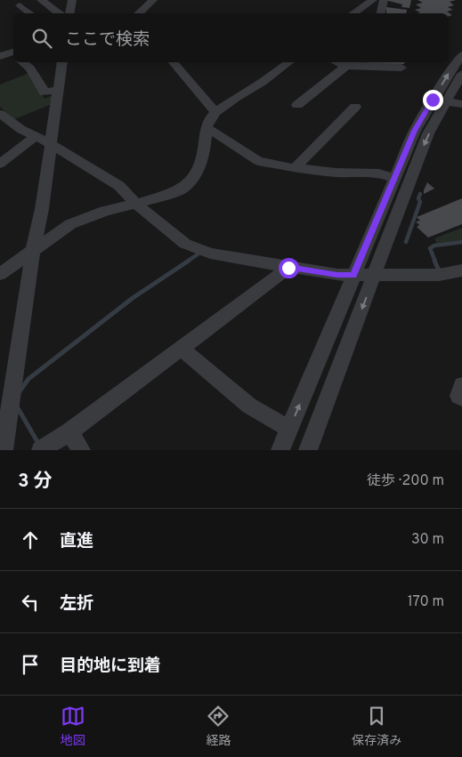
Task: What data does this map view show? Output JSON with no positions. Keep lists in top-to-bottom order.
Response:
{
  "page": {
    "search": "ここで検索",
    "heading": ["3 分", "徒歩 · 200 m"],
    "list": [
      ["直進", "30 m"],
      ["左折", "170 m"],
      "目的地に到着"
    ],
    "nav": ["地図", "経路", "保存済み"]
  }
}
